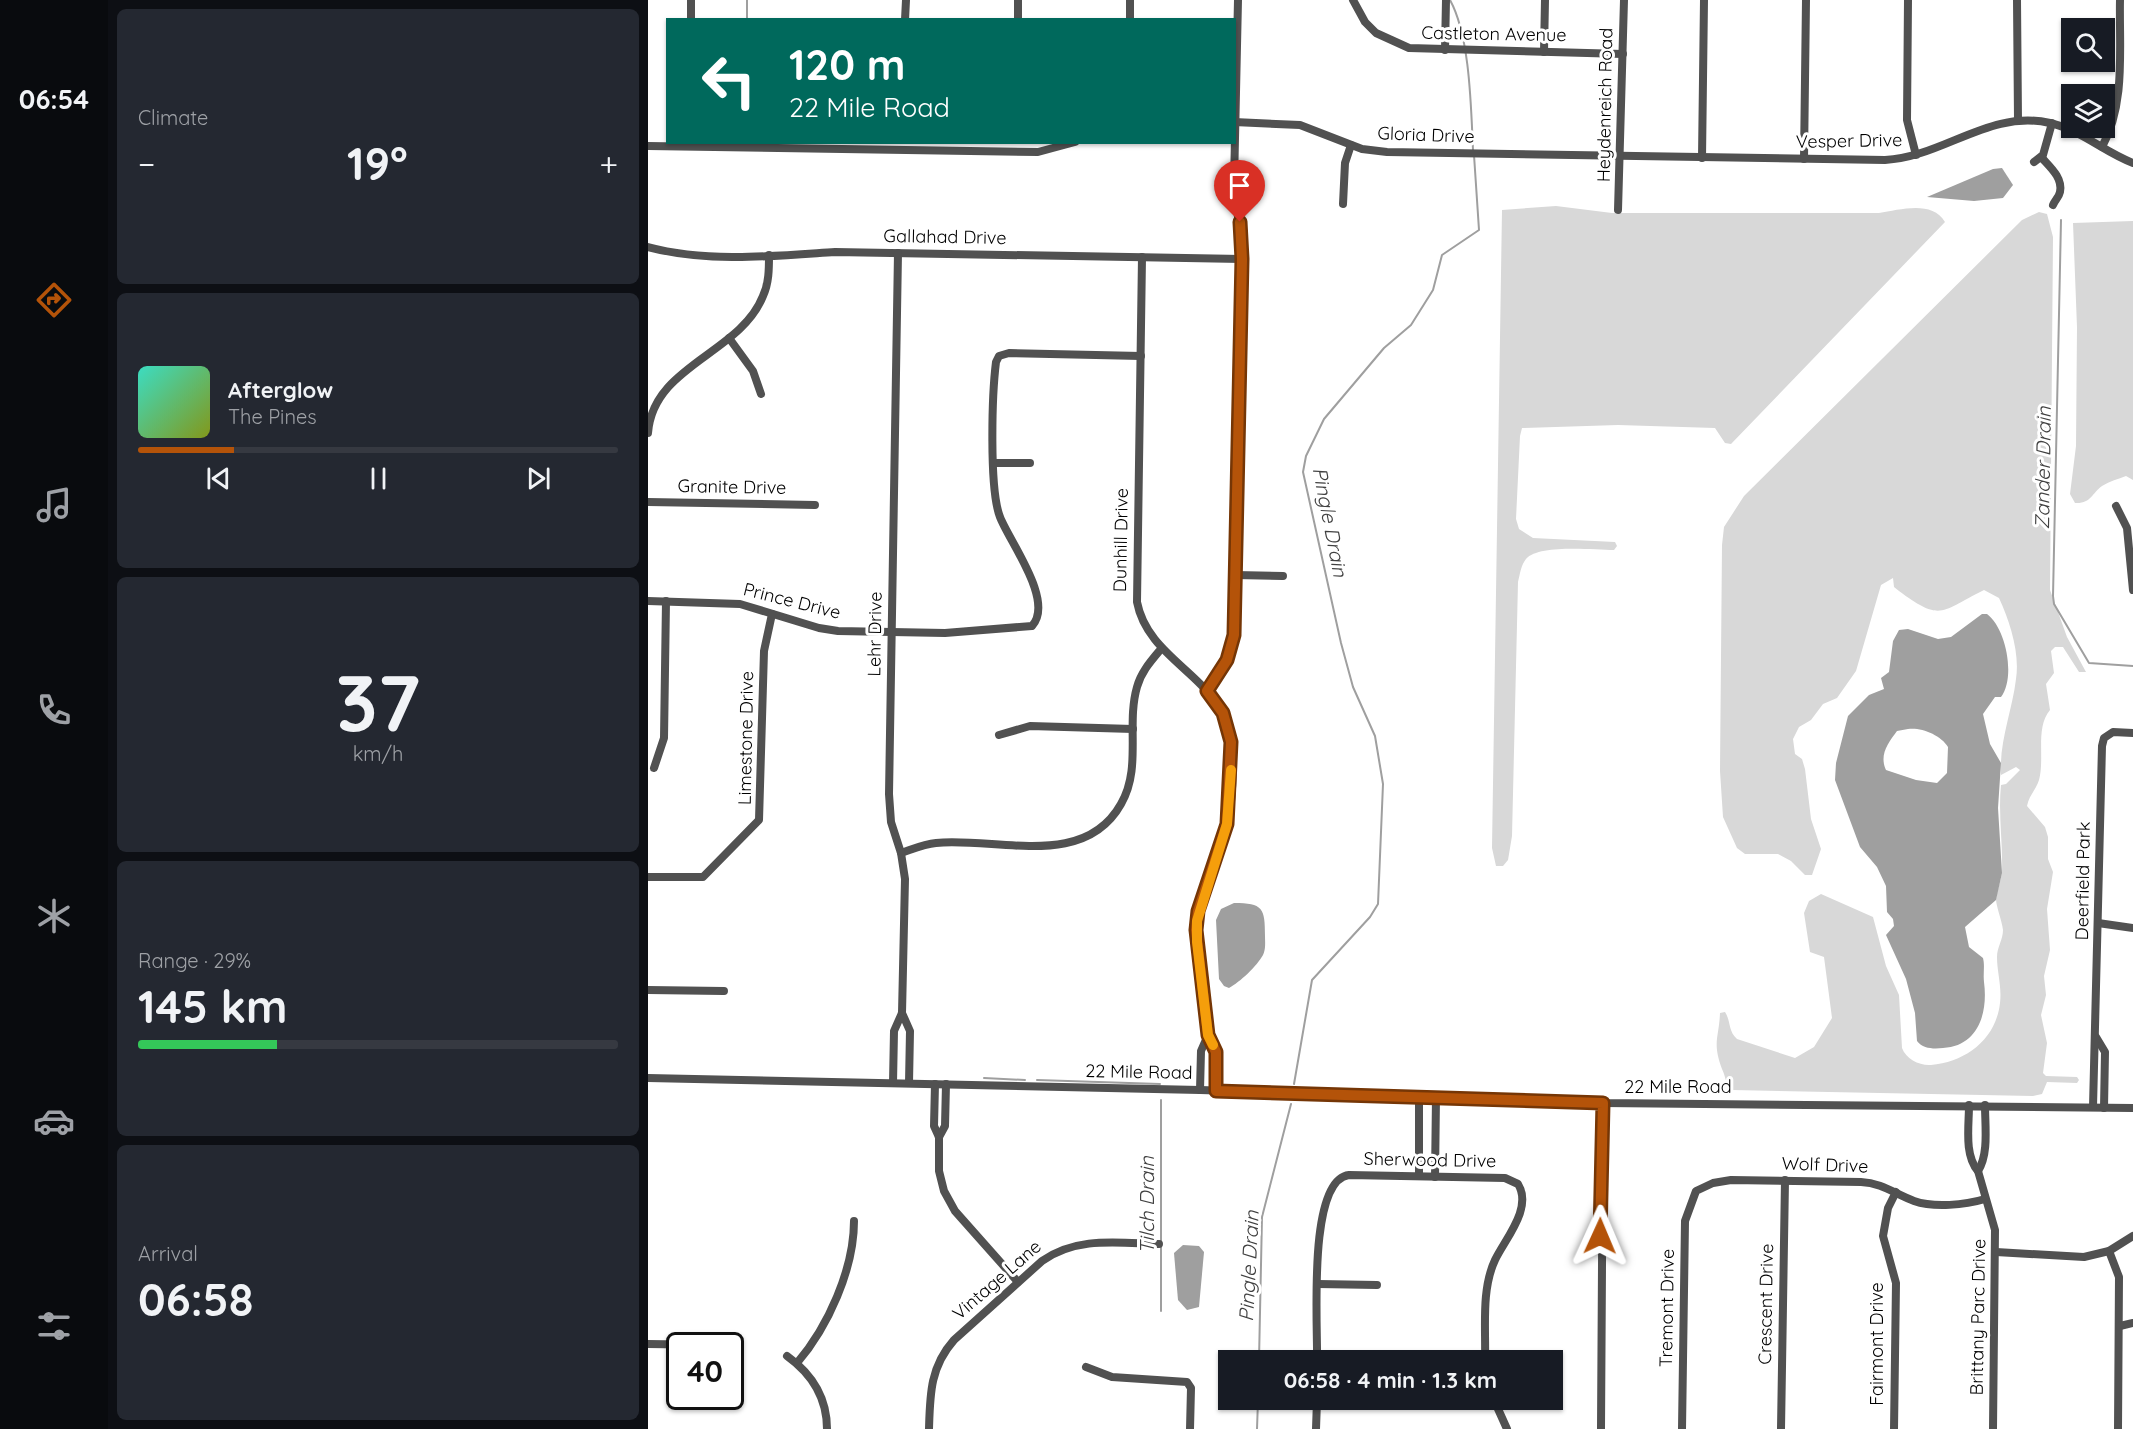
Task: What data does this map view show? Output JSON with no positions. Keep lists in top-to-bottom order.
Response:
{
  "streets": {
    "street": [
      "Castleton Avenue",
      "Heydenreich Road",
      "Gloria Drive",
      "Vesper Drive",
      "Gallahad Drive",
      "Granite Drive",
      "Dunhill Drive",
      "Prince Drive",
      "Lehr Drive",
      "Limestone Drive",
      "Deerfield Park",
      "22 Mile Road",
      "Sherwood Drive",
      "Wolf Drive",
      "Vintage Lane",
      "Crescent Drive",
      "Tremont Drive",
      "Brittany Parc Drive",
      "Fairmont Drive"
    ]
  },
  "crossings": [
    ["Castleton Avenue", "Heydenreich Road"],
    ["Heydenreich Road", "Gloria Drive"],
    ["Heydenreich Road", "Vesper Drive"],
    ["Gloria Drive", "Vesper Drive"],
    ["Gallahad Drive", "Dunhill Drive"],
    ["Gallahad Drive", "Lehr Drive"],
    ["Dunhill Drive", "22 Mile Road"],
    ["Prince Drive", "Lehr Drive"],
    ["Prince Drive", "Limestone Drive"],
    ["Lehr Drive", "22 Mile Road"],
    ["Deerfield Park", "22 Mile Road"],
    ["22 Mile Road", "Brittany Parc Drive"],
    ["Wolf Drive", "Crescent Drive"],
    ["Wolf Drive", "Tremont Drive"],
    ["Wolf Drive", "Brittany Parc Drive"],
    ["Wolf Drive", "Fairmont Drive"]
  ],
  "water": ["Zander Drain", "Pingle Drain", "Tilch Drain"],
  "page": {
    "tabs": "06:54",
    "tile": [
      "Climate",
      ["37", "km/h"],
      ["Range · 29%", "145 km"],
      ["Arrival", "06:58"]
    ],
    "turn": ["120 m", "22 Mile Road"],
    "heat": ["−", "19°", "+"],
    "song": ["Afterglow", "The Pines"],
    "limit": "40",
    "trip": "06:58 · 4 min · 1.3 km"
  }
}
